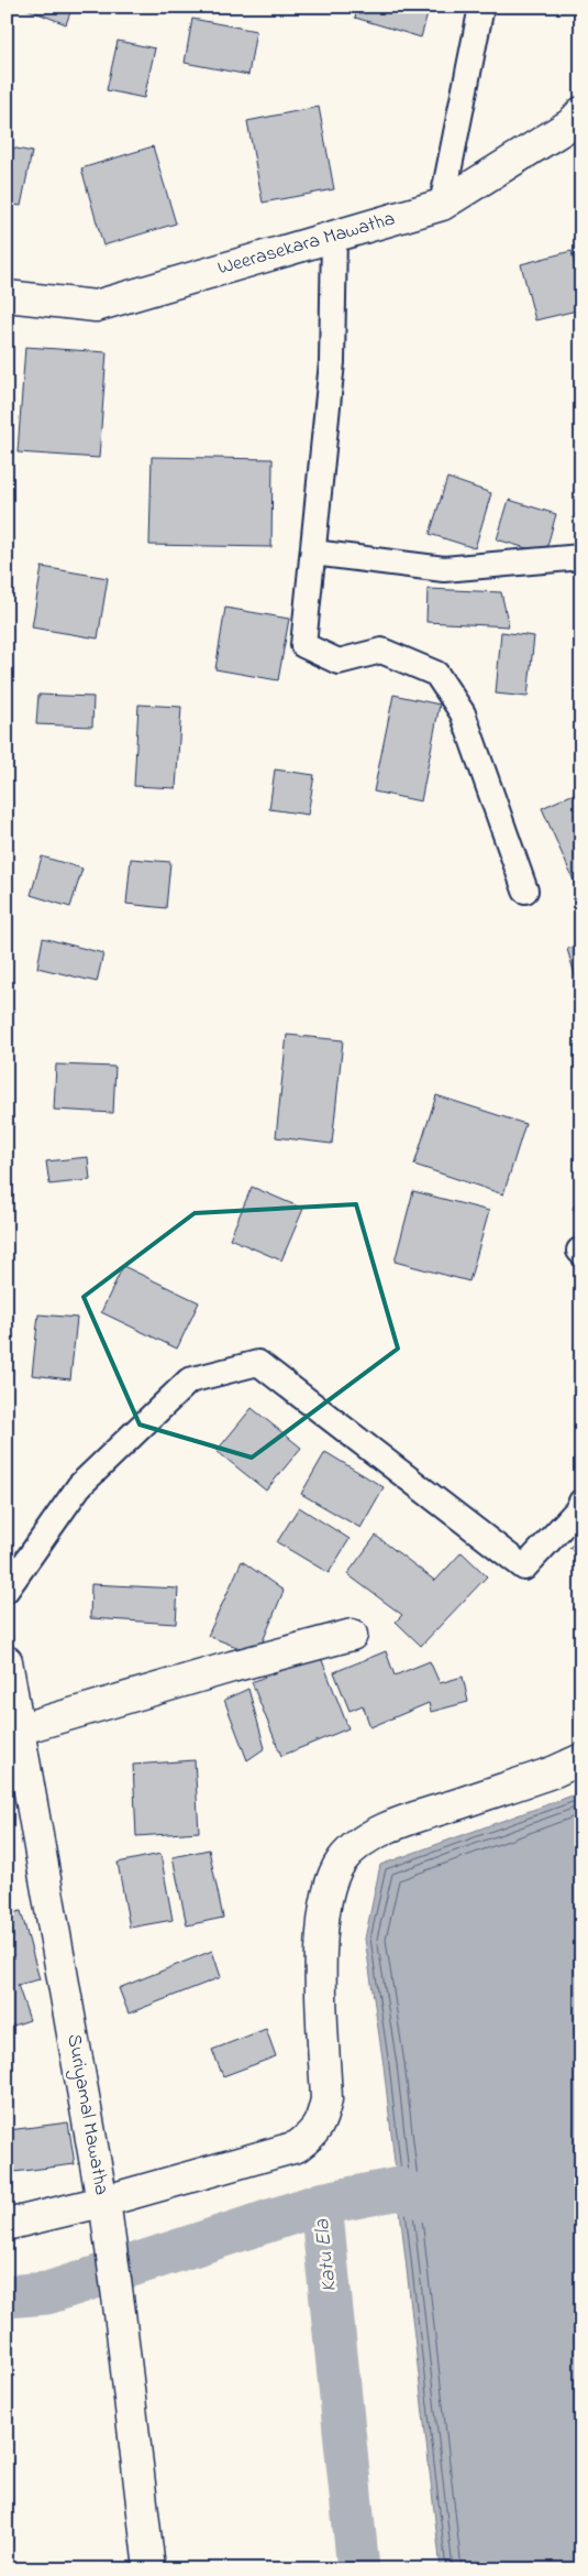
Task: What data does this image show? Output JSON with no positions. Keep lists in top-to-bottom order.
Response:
{
  "streets": {
    "street": ["Weerasekara Mawatha", "Suriyamal Mawatha"]
  },
  "water": ["Katu Ela"]
}
